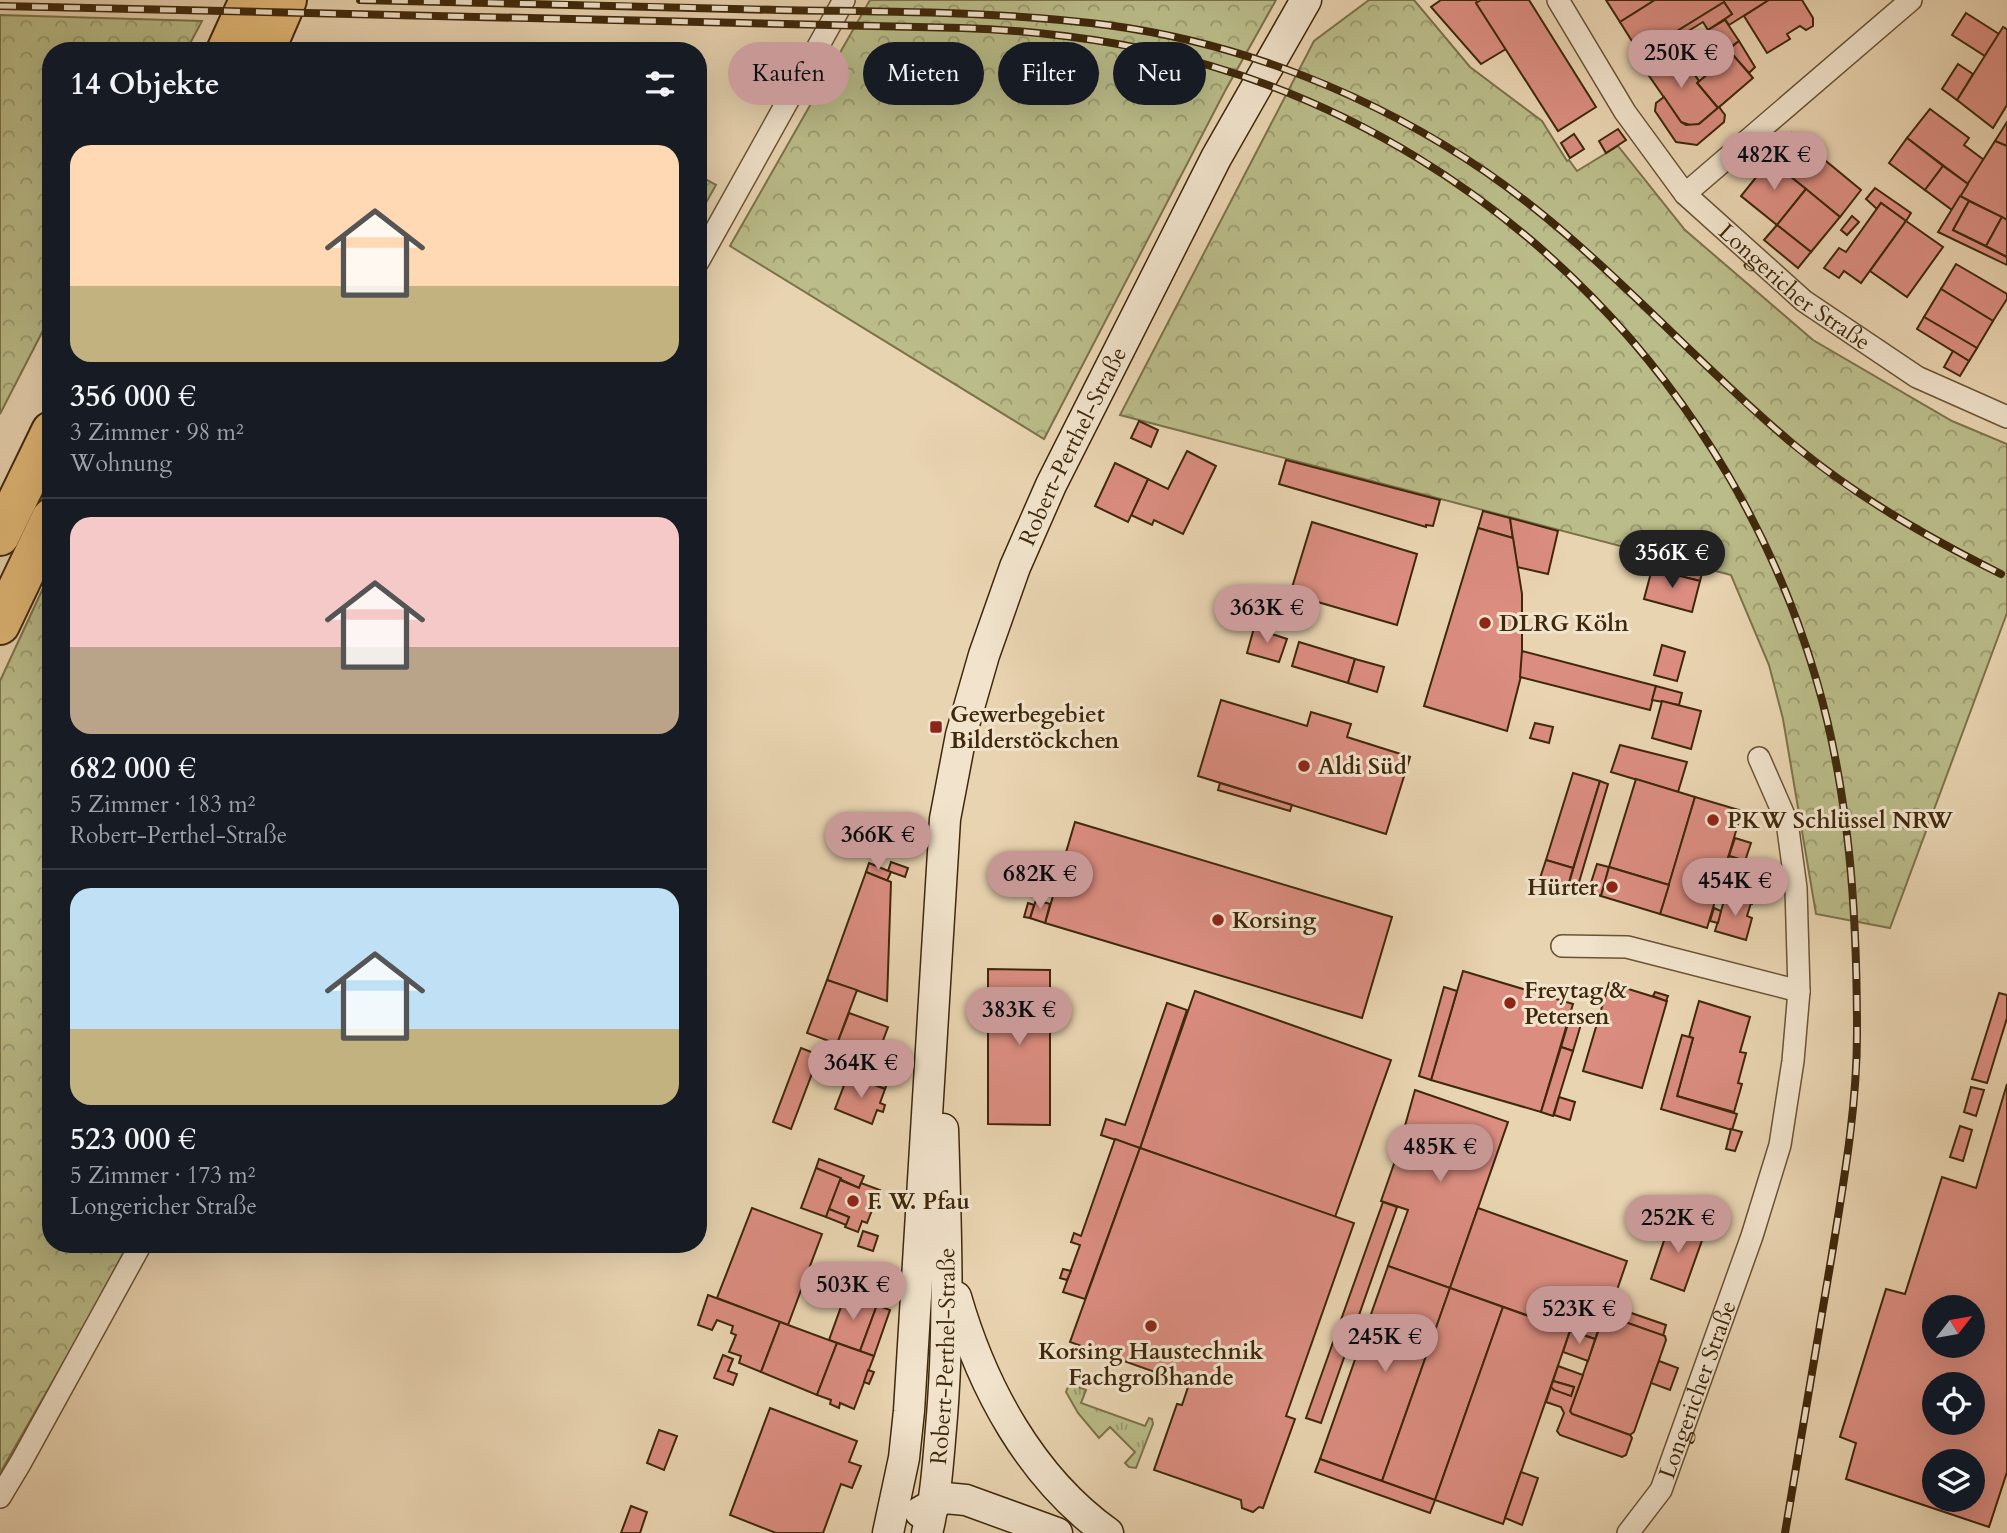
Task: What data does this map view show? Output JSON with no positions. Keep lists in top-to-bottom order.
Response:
{
  "streets": {
    "street": ["Longericher Straße", "Robert-Perthel-Straße"]
  },
  "places": {
    "other": [
      "DLRG Köln",
      "Aldi Süd",
      "PKW Schlüssel NRW",
      "Hürter",
      "Korsing",
      "Freytag & Petersen",
      "F. W. Pfau",
      "Korsing Haustechnik Fachgroßhande"
    ],
    "transit": ["Gewerbegebiet Bilderstöckchen"]
  },
  "north": "top right",
  "page": {
    "price": [
      "250K €",
      "482K €",
      "356K €",
      "363K €",
      "366K €",
      "682K €",
      "454K €",
      "383K €",
      "364K €",
      "485K €",
      "252K €",
      "503K €",
      "523K €",
      "245K €"
    ],
    "chip": [
      "Kaufen",
      "Mieten",
      "Filter",
      "Neu"
    ],
    "heading": "14 Objekte",
    "list": [
      {
        "name": "356 000 €",
        "note": "3 Zimmer · 98 m² · Wohnung"
      },
      {
        "name": "682 000 €",
        "note": "5 Zimmer · 183 m² · Robert-Perthel-Straße"
      },
      {
        "name": "523 000 €",
        "note": "5 Zimmer · 173 m² · Longericher Straße"
      }
    ]
  }
}
